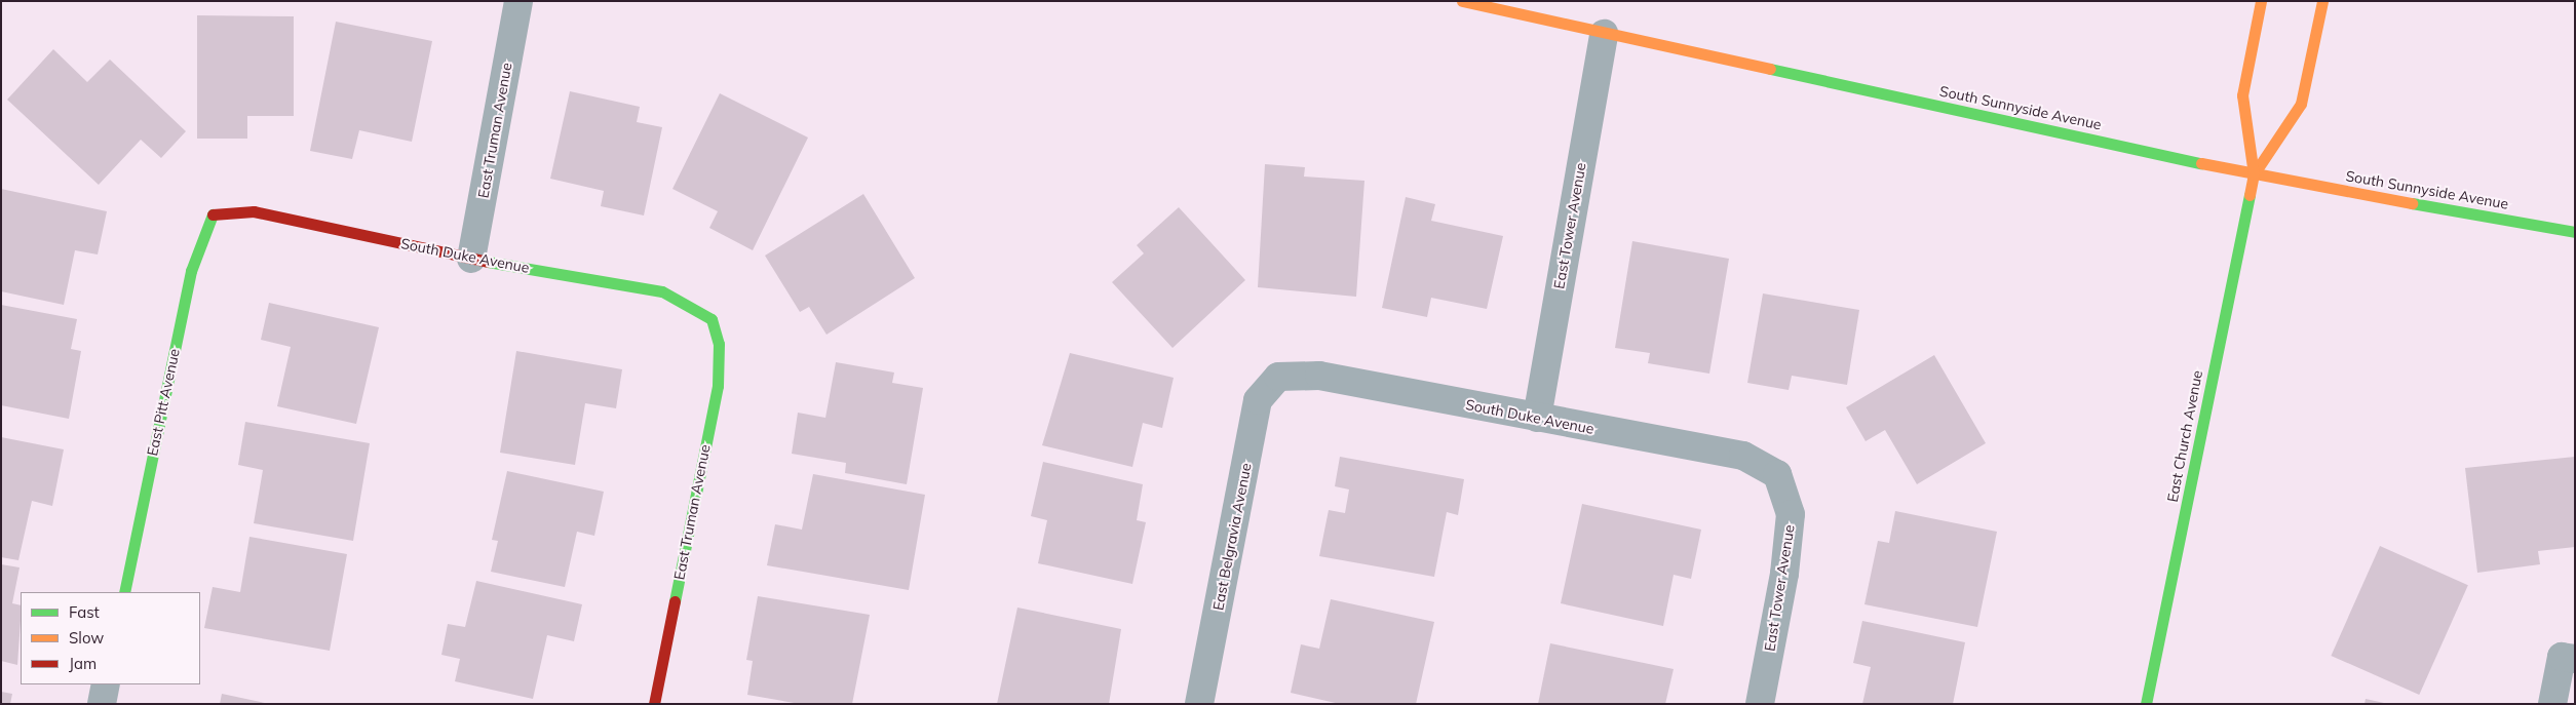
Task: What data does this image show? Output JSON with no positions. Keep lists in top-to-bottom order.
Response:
{
  "streets": {
    "street": [
      "South Sunnyside Avenue",
      "East Truman Avenue",
      "East Tower Avenue",
      "South Duke Avenue",
      "East Pitt Avenue",
      "East Church Avenue",
      "East Belgravia Avenue"
    ]
  },
  "crossings": [
    ["South Sunnyside Avenue", "East Tower Avenue"],
    ["South Sunnyside Avenue", "East Church Avenue"],
    ["East Truman Avenue", "South Duke Avenue"],
    ["East Tower Avenue", "South Duke Avenue"],
    ["South Duke Avenue", "East Pitt Avenue"],
    ["South Duke Avenue", "East Belgravia Avenue"]
  ],
  "legend": ["Fast", "Slow", "Jam"]
}
